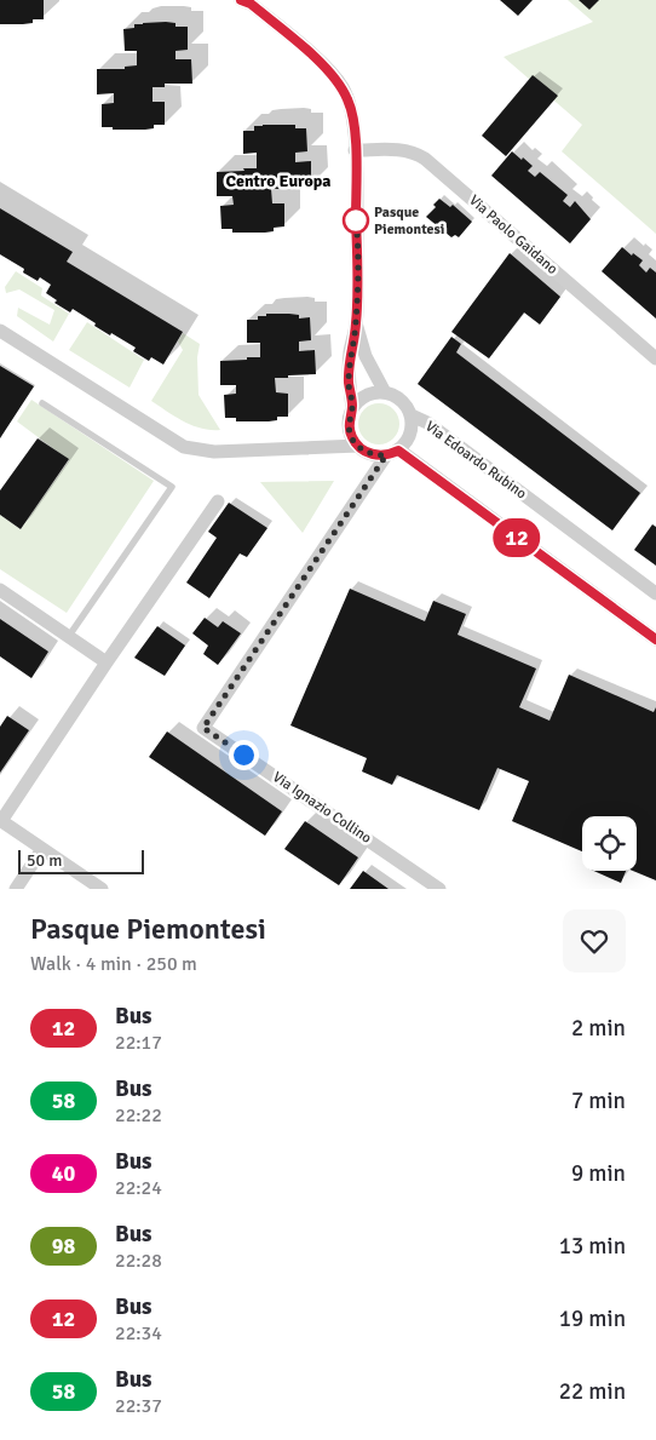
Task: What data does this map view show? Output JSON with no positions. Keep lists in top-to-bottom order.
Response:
{
  "streets": {
    "street": ["Via Paolo Gaidano", "Via Edoardo Rubino", "Via Ignazio Collino"]
  },
  "crossings": [
    ["Via Paolo Gaidano", "Via Edoardo Rubino"],
    ["Via Edoardo Rubino", "Via Ignazio Collino"]
  ],
  "districts": ["Centro Europa"],
  "places": ["Pasque Piemontesi"],
  "lines": ["bus line 12"],
  "scale_bar": "50 m",
  "page": {
    "on_map": "12",
    "scale": "50 m",
    "heading": ["Pasque Piemontesi", "Walk · 4 min · 250 m"],
    "list": [
      {
        "mark": "12",
        "name": "Bus",
        "note": "22:17",
        "value": "2 min"
      },
      {
        "mark": "58",
        "name": "Bus",
        "note": "22:22",
        "value": "7 min"
      },
      {
        "mark": "40",
        "name": "Bus",
        "note": "22:24",
        "value": "9 min"
      },
      {
        "mark": "98",
        "name": "Bus",
        "note": "22:28",
        "value": "13 min"
      },
      {
        "mark": "12",
        "name": "Bus",
        "note": "22:34",
        "value": "19 min"
      },
      {
        "mark": "58",
        "name": "Bus",
        "note": "22:37",
        "value": "22 min"
      }
    ]
  }
}
